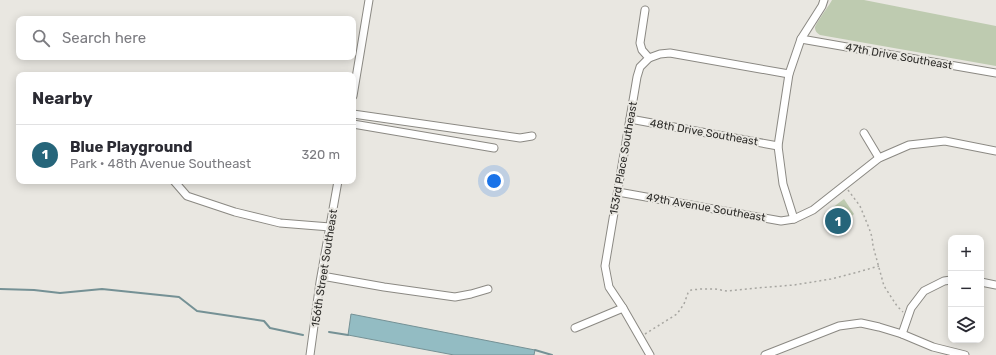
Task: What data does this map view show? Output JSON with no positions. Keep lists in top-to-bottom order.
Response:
{
  "streets": {
    "street": [
      "47th Drive Southeast",
      "48th Drive Southeast",
      "153rd Place Southeast",
      "49th Avenue Southeast",
      "156th Street Southeast"
    ]
  },
  "crossings": [
    ["48th Drive Southeast", "153rd Place Southeast"],
    ["153rd Place Southeast", "49th Avenue Southeast"]
  ],
  "page": {
    "search": "Search here",
    "heading": "Nearby",
    "list": [
      {
        "mark": "1",
        "name": "Blue Playground",
        "note": "Park · 48th Avenue Southeast",
        "value": "320 m"
      }
    ],
    "pins": "1",
    "map_buttons": ["+", "−"]
  }
}
